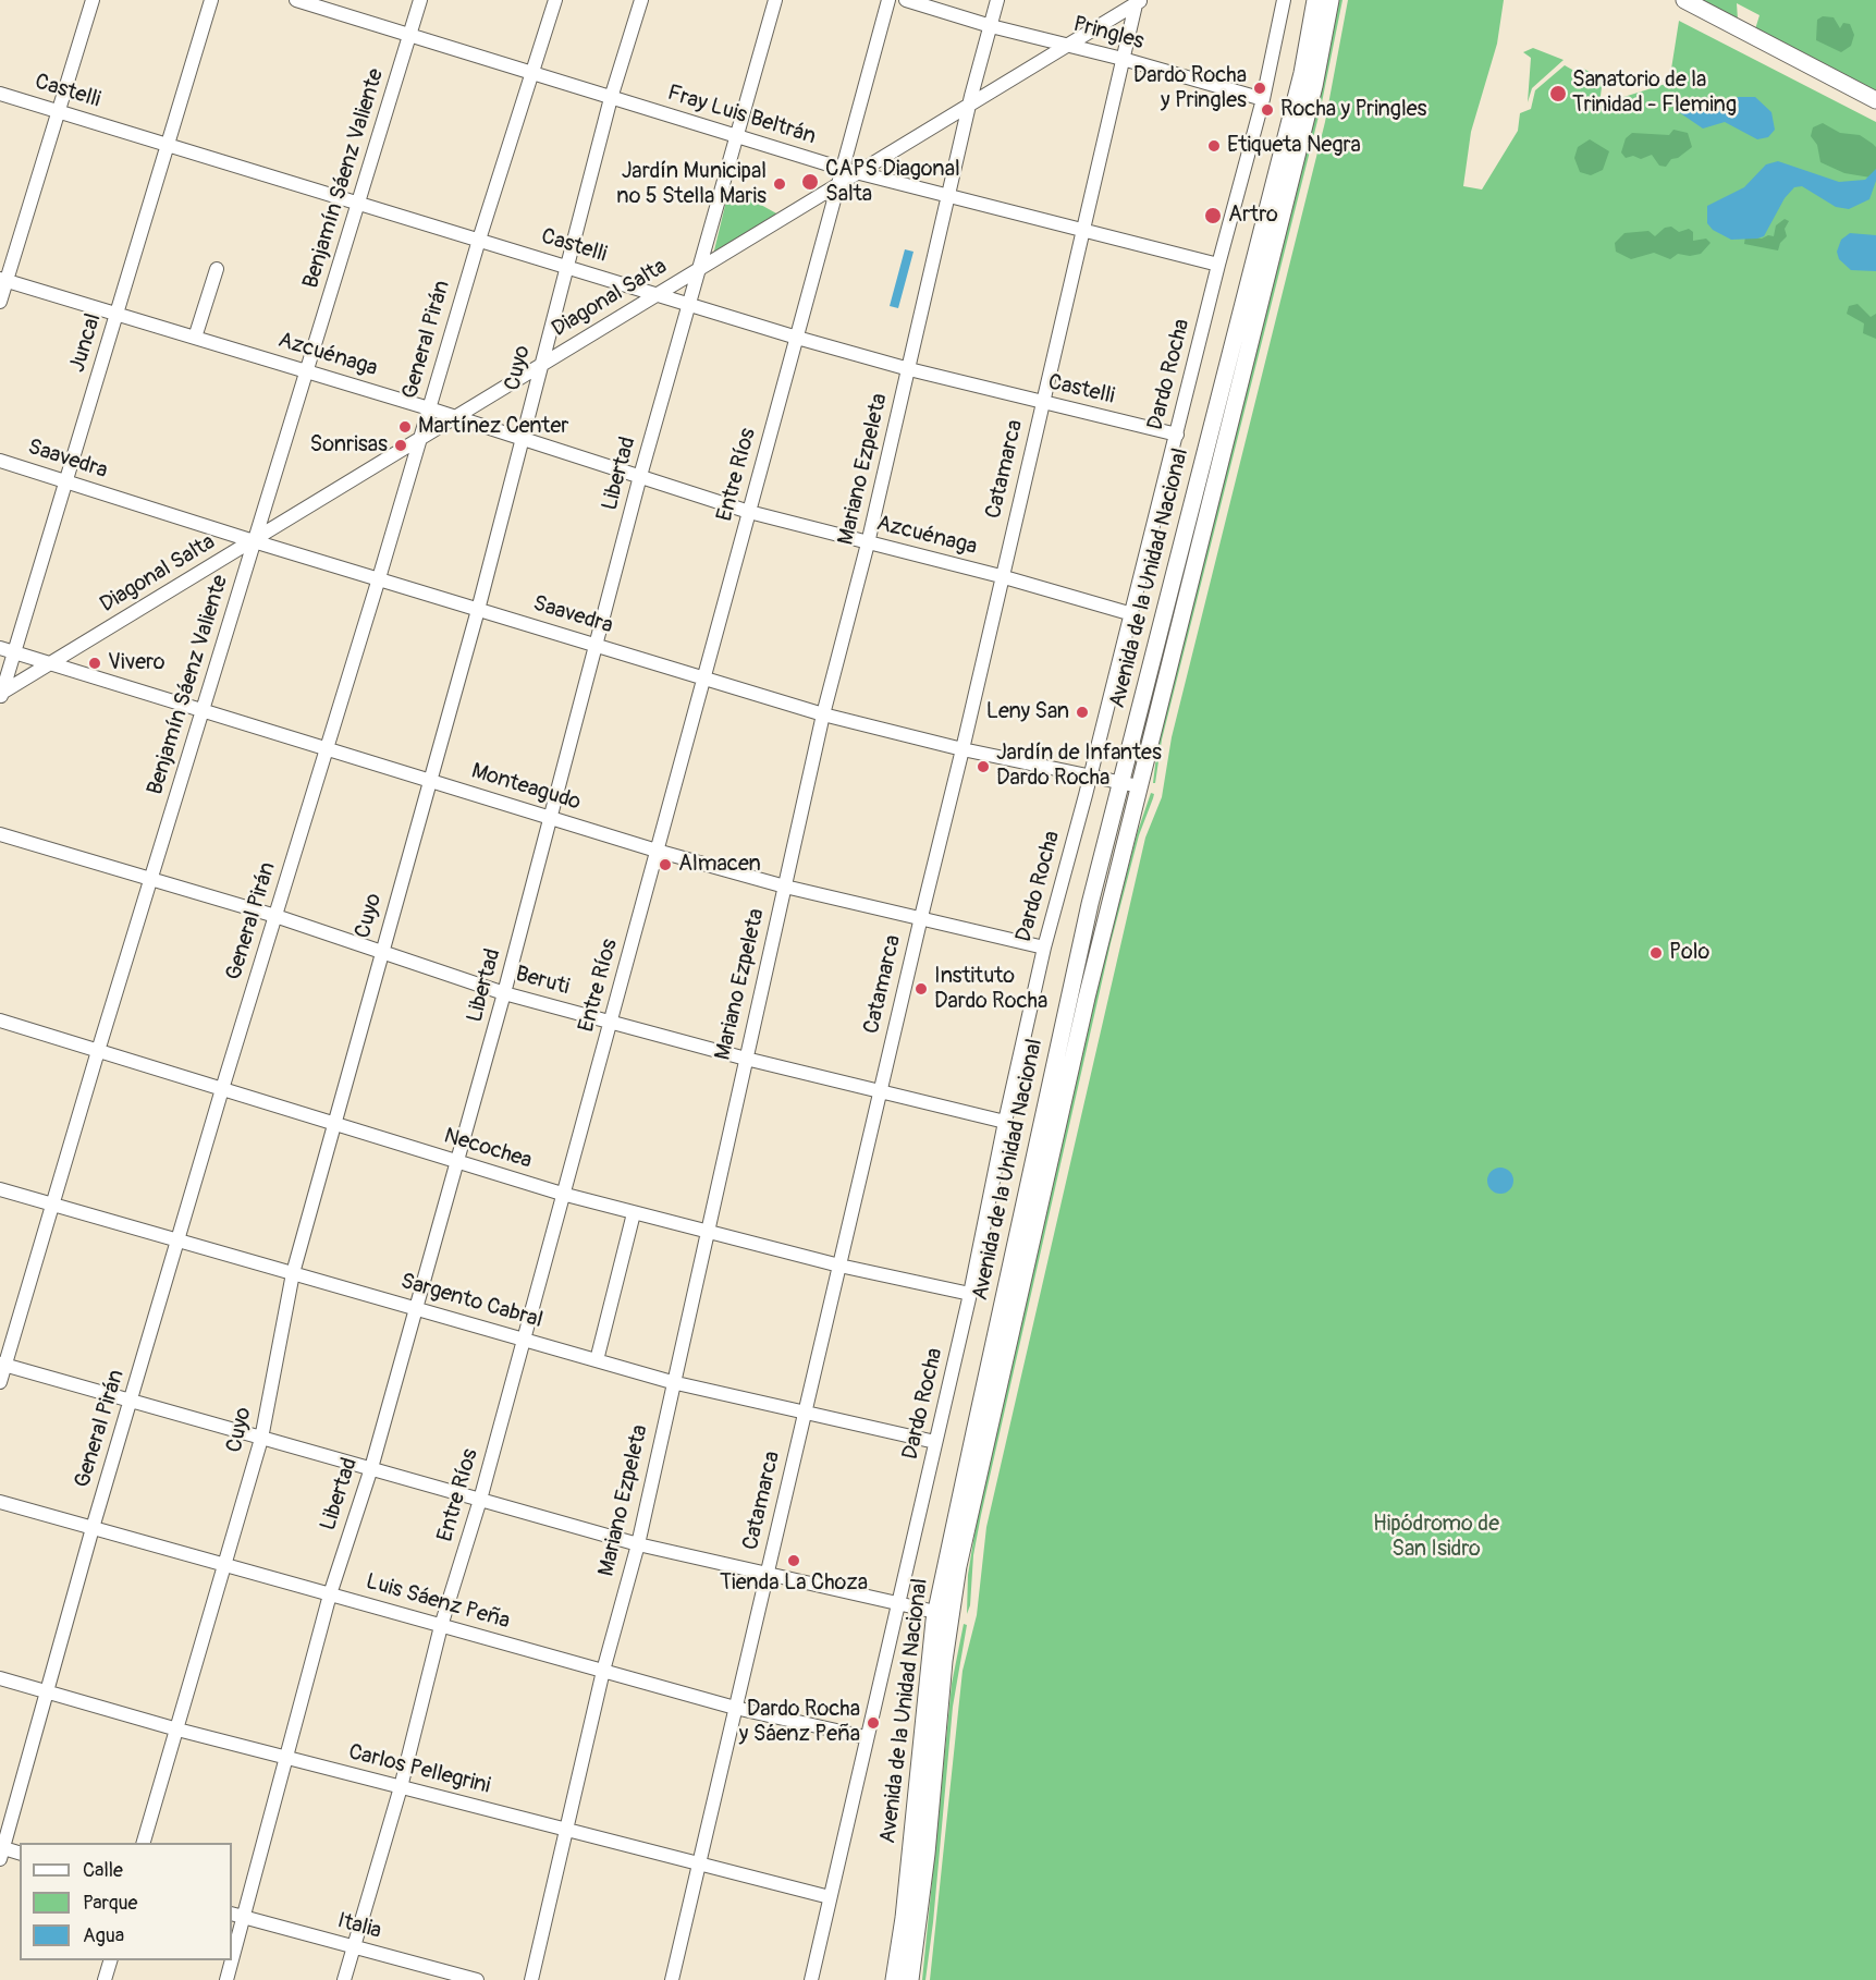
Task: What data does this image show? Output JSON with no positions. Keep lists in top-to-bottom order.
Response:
{
  "streets": {
    "main road": ["Avenida de la Unidad Nacional"],
    "street": [
      "Pringles",
      "Castelli",
      "Fray Luis Beltrán",
      "Benjamín Sáenz Valiente",
      "Diagonal Salta",
      "General Pirán",
      "Juncal",
      "Azcuénaga",
      "Cuyo",
      "Dardo Rocha",
      "Saavedra",
      "Mariano Ezpeleta",
      "Catamarca",
      "Libertad",
      "Entre Ríos",
      "Monteagudo",
      "Beruti",
      "Necochea",
      "Sargento Cabral",
      "Luis Sáenz Peña",
      "Carlos Pellegrini",
      "Italia"
    ]
  },
  "crossings": [
    ["Pringles", "Diagonal Salta"],
    ["Pringles", "Dardo Rocha"],
    ["Pringles", "Mariano Ezpeleta"],
    ["Pringles", "Catamarca"],
    ["Castelli", "Benjamín Sáenz Valiente"],
    ["Castelli", "Diagonal Salta"],
    ["Castelli", "General Pirán"],
    ["Castelli", "Juncal"],
    ["Castelli", "Cuyo"],
    ["Castelli", "Dardo Rocha"],
    ["Castelli", "Mariano Ezpeleta"],
    ["Castelli", "Catamarca"],
    ["Castelli", "Libertad"],
    ["Castelli", "Entre Ríos"],
    ["Fray Luis Beltrán", "Benjamín Sáenz Valiente"],
    ["Fray Luis Beltrán", "Diagonal Salta"],
    ["Fray Luis Beltrán", "General Pirán"],
    ["Fray Luis Beltrán", "Cuyo"],
    ["Fray Luis Beltrán", "Dardo Rocha"],
    ["Fray Luis Beltrán", "Mariano Ezpeleta"],
    ["Fray Luis Beltrán", "Catamarca"],
    ["Fray Luis Beltrán", "Libertad"],
    ["Fray Luis Beltrán", "Entre Ríos"],
    ["Benjamín Sáenz Valiente", "Diagonal Salta"],
    ["Benjamín Sáenz Valiente", "Azcuénaga"],
    ["Benjamín Sáenz Valiente", "Saavedra"],
    ["Benjamín Sáenz Valiente", "Monteagudo"],
    ["Benjamín Sáenz Valiente", "Beruti"],
    ["Benjamín Sáenz Valiente", "Necochea"],
    ["Benjamín Sáenz Valiente", "Sargento Cabral"],
    ["Diagonal Salta", "General Pirán"],
    ["Diagonal Salta", "Juncal"],
    ["Diagonal Salta", "Azcuénaga"],
    ["Diagonal Salta", "Cuyo"],
    ["Diagonal Salta", "Saavedra"],
    ["Diagonal Salta", "Mariano Ezpeleta"],
    ["Diagonal Salta", "Catamarca"],
    ["Diagonal Salta", "Libertad"],
    ["Diagonal Salta", "Entre Ríos"],
    ["Diagonal Salta", "Monteagudo"],
    ["General Pirán", "Azcuénaga"],
    ["General Pirán", "Saavedra"],
    ["General Pirán", "Monteagudo"],
    ["General Pirán", "Beruti"],
    ["General Pirán", "Necochea"],
    ["General Pirán", "Sargento Cabral"],
    ["General Pirán", "Luis Sáenz Peña"],
    ["General Pirán", "Carlos Pellegrini"],
    ["Juncal", "Azcuénaga"],
    ["Juncal", "Saavedra"],
    ["Juncal", "Monteagudo"],
    ["Azcuénaga", "Cuyo"],
    ["Azcuénaga", "Dardo Rocha"],
    ["Azcuénaga", "Mariano Ezpeleta"],
    ["Azcuénaga", "Catamarca"],
    ["Azcuénaga", "Libertad"],
    ["Azcuénaga", "Entre Ríos"],
    ["Cuyo", "Saavedra"],
    ["Cuyo", "Monteagudo"],
    ["Cuyo", "Beruti"],
    ["Cuyo", "Necochea"],
    ["Cuyo", "Sargento Cabral"],
    ["Cuyo", "Luis Sáenz Peña"],
    ["Cuyo", "Carlos Pellegrini"],
    ["Dardo Rocha", "Saavedra"],
    ["Dardo Rocha", "Monteagudo"],
    ["Dardo Rocha", "Beruti"],
    ["Dardo Rocha", "Necochea"],
    ["Dardo Rocha", "Sargento Cabral"],
    ["Dardo Rocha", "Luis Sáenz Peña"],
    ["Dardo Rocha", "Carlos Pellegrini"],
    ["Saavedra", "Mariano Ezpeleta"],
    ["Saavedra", "Catamarca"],
    ["Saavedra", "Libertad"],
    ["Saavedra", "Entre Ríos"],
    ["Saavedra", "Avenida de la Unidad Nacional"],
    ["Mariano Ezpeleta", "Monteagudo"],
    ["Mariano Ezpeleta", "Beruti"],
    ["Mariano Ezpeleta", "Necochea"],
    ["Mariano Ezpeleta", "Sargento Cabral"],
    ["Mariano Ezpeleta", "Luis Sáenz Peña"],
    ["Mariano Ezpeleta", "Carlos Pellegrini"],
    ["Catamarca", "Monteagudo"],
    ["Catamarca", "Beruti"],
    ["Catamarca", "Necochea"],
    ["Catamarca", "Sargento Cabral"],
    ["Catamarca", "Luis Sáenz Peña"],
    ["Catamarca", "Carlos Pellegrini"],
    ["Libertad", "Monteagudo"],
    ["Libertad", "Beruti"],
    ["Libertad", "Necochea"],
    ["Libertad", "Sargento Cabral"],
    ["Libertad", "Luis Sáenz Peña"],
    ["Libertad", "Carlos Pellegrini"],
    ["Libertad", "Italia"],
    ["Entre Ríos", "Monteagudo"],
    ["Entre Ríos", "Beruti"],
    ["Entre Ríos", "Necochea"],
    ["Entre Ríos", "Sargento Cabral"],
    ["Entre Ríos", "Luis Sáenz Peña"],
    ["Entre Ríos", "Carlos Pellegrini"],
    ["Entre Ríos", "Italia"]
  ],
  "parks": ["Hipódromo de San Isidro"],
  "places": [
    "Dardo Rocha y Pringles",
    "Sanatorio de la Trinidad - Fleming",
    "Rocha y Pringles",
    "Etiqueta Negra",
    "CAPS Diagonal Salta",
    "Jardín Municipal nº 5 Stella Maris",
    "Artro",
    "Martínez Center",
    "Sonrisas",
    "Vivero",
    "Leny San",
    "Jardín de Infantes Dardo Rocha",
    "Almacen",
    "Polo",
    "Instituto Dardo Rocha",
    "Tienda La Choza",
    "Dardo Rocha y Sáenz Peña"
  ],
  "legend": ["Calle", "Parque", "Agua"]
}
